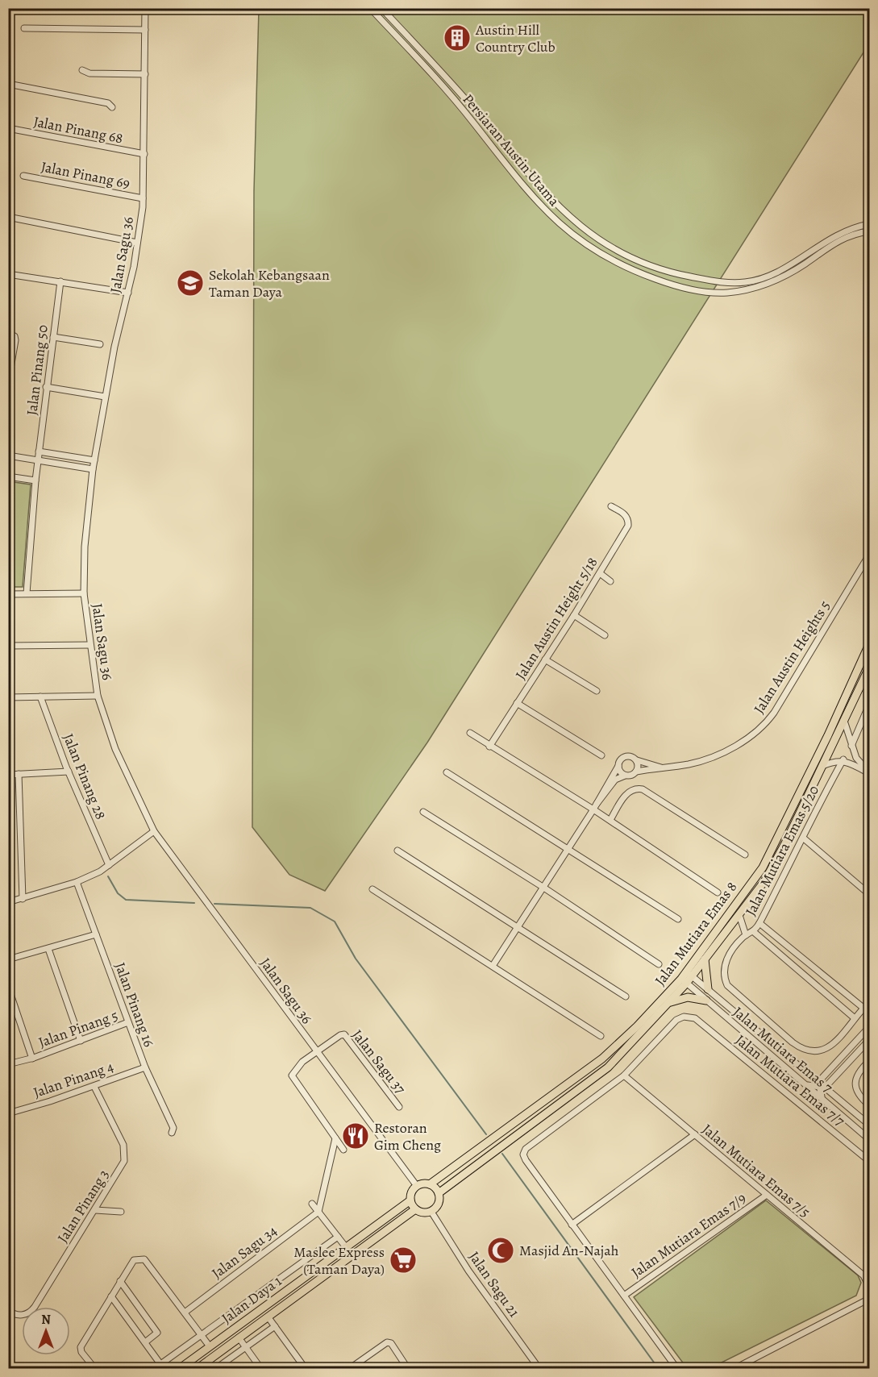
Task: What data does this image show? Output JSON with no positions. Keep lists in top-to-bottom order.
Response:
{
  "streets": {
    "main road": ["Jalan Mutiara Emas 8", "Jalan Daya 1"],
    "street": [
      "Jalan Pinang 68",
      "Persiaran Austin Utama",
      "Jalan Pinang 69",
      "Jalan Sagu 36",
      "Jalan Pinang 50",
      "Jalan Austin Height 5/18",
      "Jalan Austin Heights 5",
      "Jalan Pinang 28",
      "Jalan Mutiara Emas 5/20",
      "Jalan Pinang 16",
      "Jalan Pinang 5",
      "Jalan Mutiara Emas 7",
      "Jalan Sagu 37",
      "Jalan Pinang 4",
      "Jalan Mutiara Emas 7/7",
      "Jalan Mutiara Emas 7/5",
      "Jalan Pinang 3",
      "Jalan Mutiara Emas 7/9",
      "Jalan Sagu 34",
      "Jalan Sagu 21"
    ]
  },
  "crossings": [
    ["Jalan Pinang 68", "Jalan Sagu 36"],
    ["Jalan Pinang 69", "Jalan Sagu 36"],
    ["Jalan Sagu 36", "Jalan Mutiara Emas 8"],
    ["Jalan Sagu 36", "Jalan Sagu 37"],
    ["Jalan Sagu 36", "Jalan Sagu 21"],
    ["Jalan Sagu 36", "Jalan Daya 1"],
    ["Jalan Mutiara Emas 8", "Jalan Mutiara Emas 7"],
    ["Jalan Mutiara Emas 8", "Jalan Sagu 21"],
    ["Jalan Mutiara Emas 8", "Jalan Daya 1"],
    ["Jalan Pinang 16", "Jalan Pinang 5"],
    ["Jalan Pinang 16", "Jalan Pinang 4"],
    ["Jalan Pinang 4", "Jalan Pinang 3"],
    ["Jalan Mutiara Emas 7/7", "Jalan Mutiara Emas 7/5"],
    ["Jalan Mutiara Emas 7/5", "Jalan Mutiara Emas 7/9"],
    ["Jalan Sagu 21", "Jalan Daya 1"]
  ],
  "places": {
    "building": ["Austin Hill Country Club"],
    "school or university": ["Sekolah Kebangsaan Taman Daya"],
    "restaurant": ["Restoran Gim Cheng"],
    "mosque": ["Masjid An-Najah"],
    "supermarket": ["Maslee Express (Taman Daya)"]
  },
  "north": "top"
}
